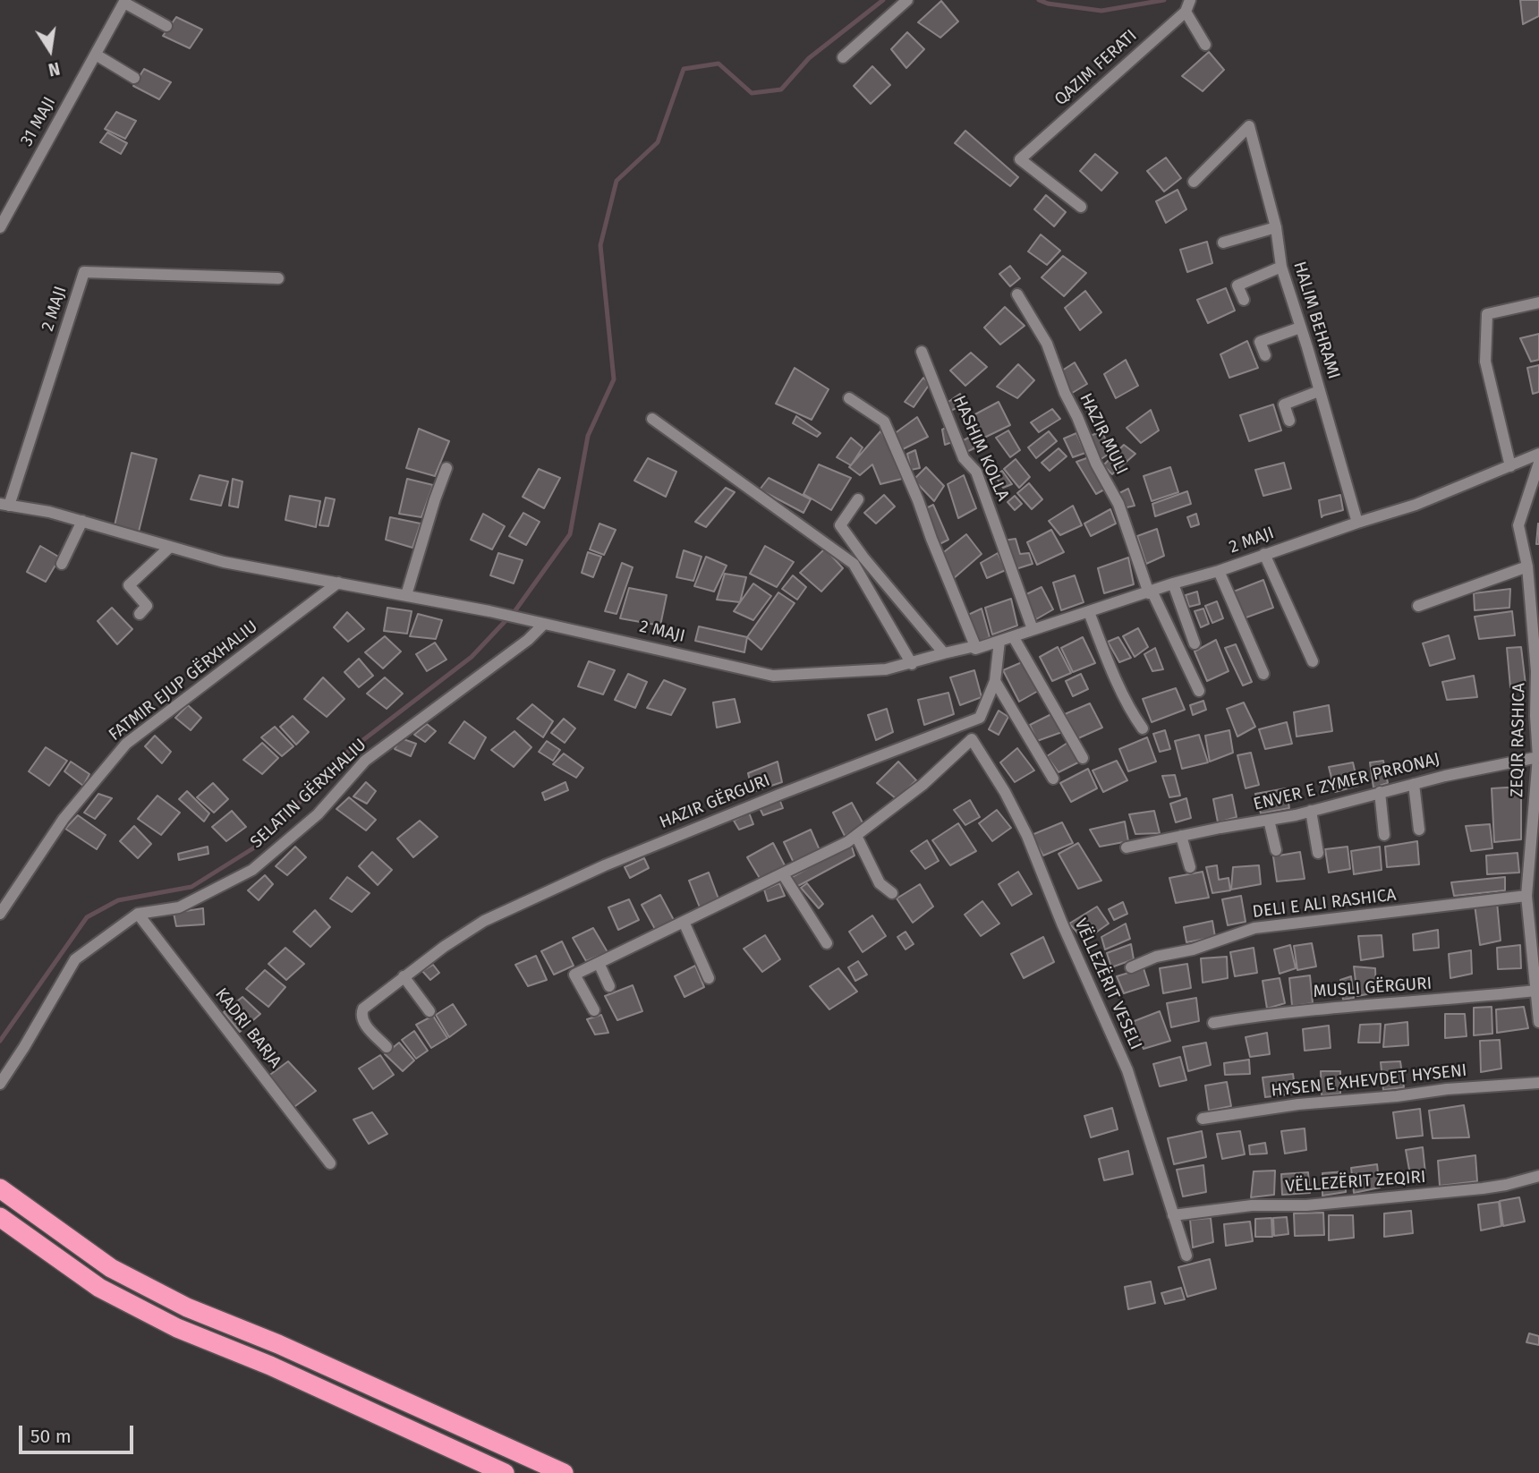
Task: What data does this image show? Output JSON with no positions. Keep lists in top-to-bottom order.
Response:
{
  "streets": {
    "street": [
      "QAZIM FERATI",
      "31 MAJI",
      "2 MAJI",
      "HALIM BEHRAMI",
      "HAZIR MULI",
      "HASHIM KOLLA",
      "FATMIR EJUP GËRXHALIU",
      "ZEQIR RASHICA",
      "ENVER E ZYMER PRRONAJ",
      "SELATIN GËRXHALIU",
      "HAZIR GËRGURI",
      "DELI E ALI RASHICA",
      "VËLLEZËRIT VESELI",
      "MUSLI GËRGURI",
      "KADRI BARJA",
      "HYSEN E XHEVDET HYSENI",
      "VËLLEZËRIT ZEQIRI"
    ]
  },
  "crossings": [
    ["2 MAJI", "HALIM BEHRAMI"],
    ["2 MAJI", "HAZIR MULI"],
    ["2 MAJI", "HASHIM KOLLA"],
    ["2 MAJI", "FATMIR EJUP GËRXHALIU"],
    ["2 MAJI", "SELATIN GËRXHALIU"],
    ["ZEQIR RASHICA", "ENVER E ZYMER PRRONAJ"],
    ["ZEQIR RASHICA", "DELI E ALI RASHICA"],
    ["ZEQIR RASHICA", "MUSLI GËRGURI"],
    ["SELATIN GËRXHALIU", "KADRI BARJA"],
    ["VËLLEZËRIT VESELI", "VËLLEZËRIT ZEQIRI"]
  ],
  "scale_bar": "50 m",
  "north": "bottom"
}
